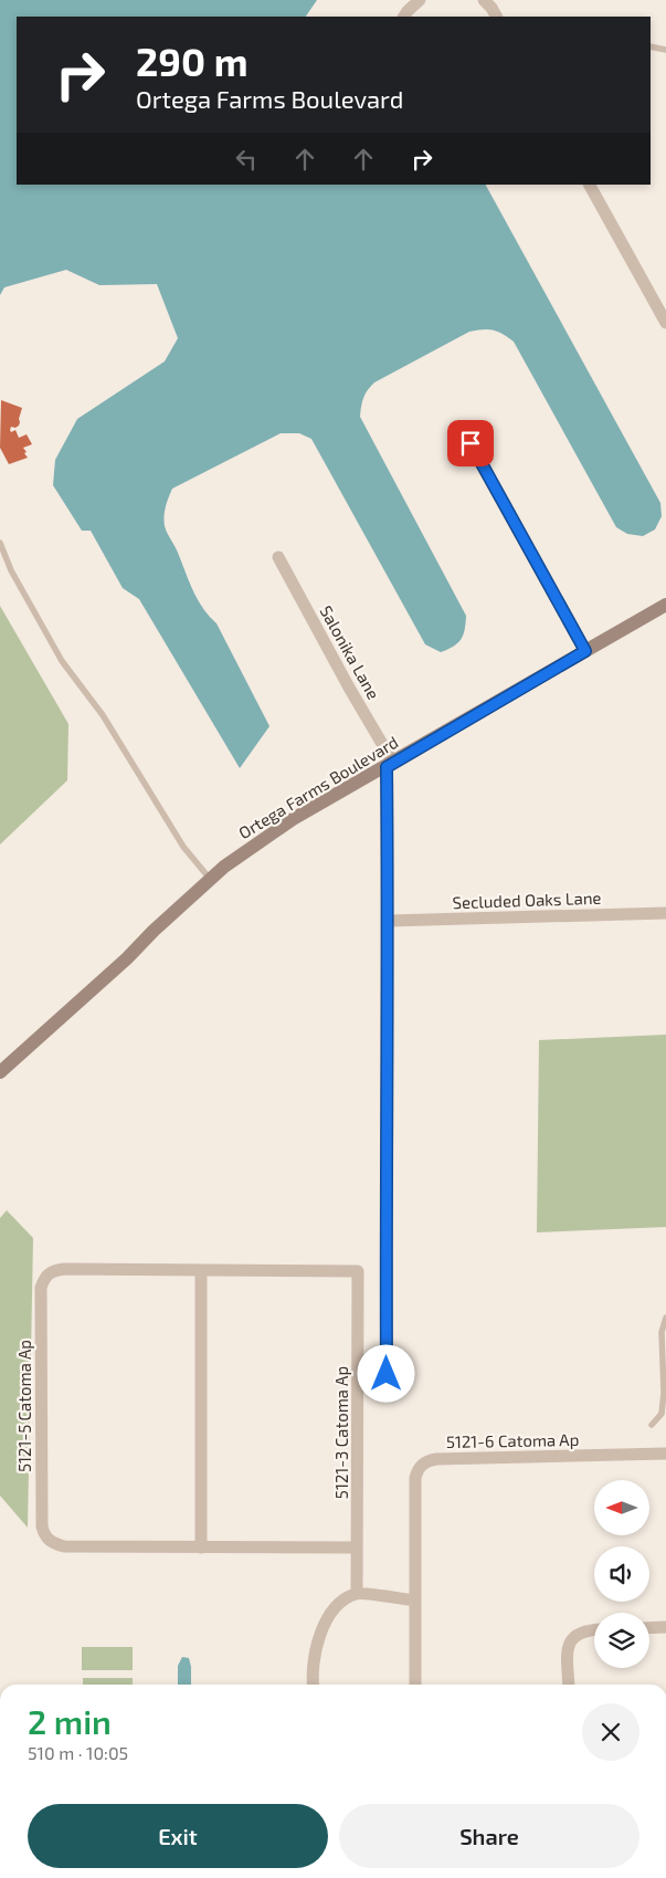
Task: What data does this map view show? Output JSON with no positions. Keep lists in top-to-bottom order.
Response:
{
  "streets": {
    "street": [
      "Salonika Lane",
      "Ortega Farms Boulevard",
      "Secluded Oaks Lane",
      "5121-5 Catoma Ap",
      "5121-3 Catoma Ap",
      "5121-6 Catoma Ap"
    ]
  },
  "crossings": [
    ["Salonika Lane", "Ortega Farms Boulevard"],
    ["5121-5 Catoma Ap", "5121-3 Catoma Ap"]
  ],
  "north": "left",
  "page": {
    "turn": ["290 m", "Ortega Farms Boulevard"],
    "heading": ["2 min", "510 m · 10:05"],
    "buttons": ["Exit", "Share"]
  }
}
